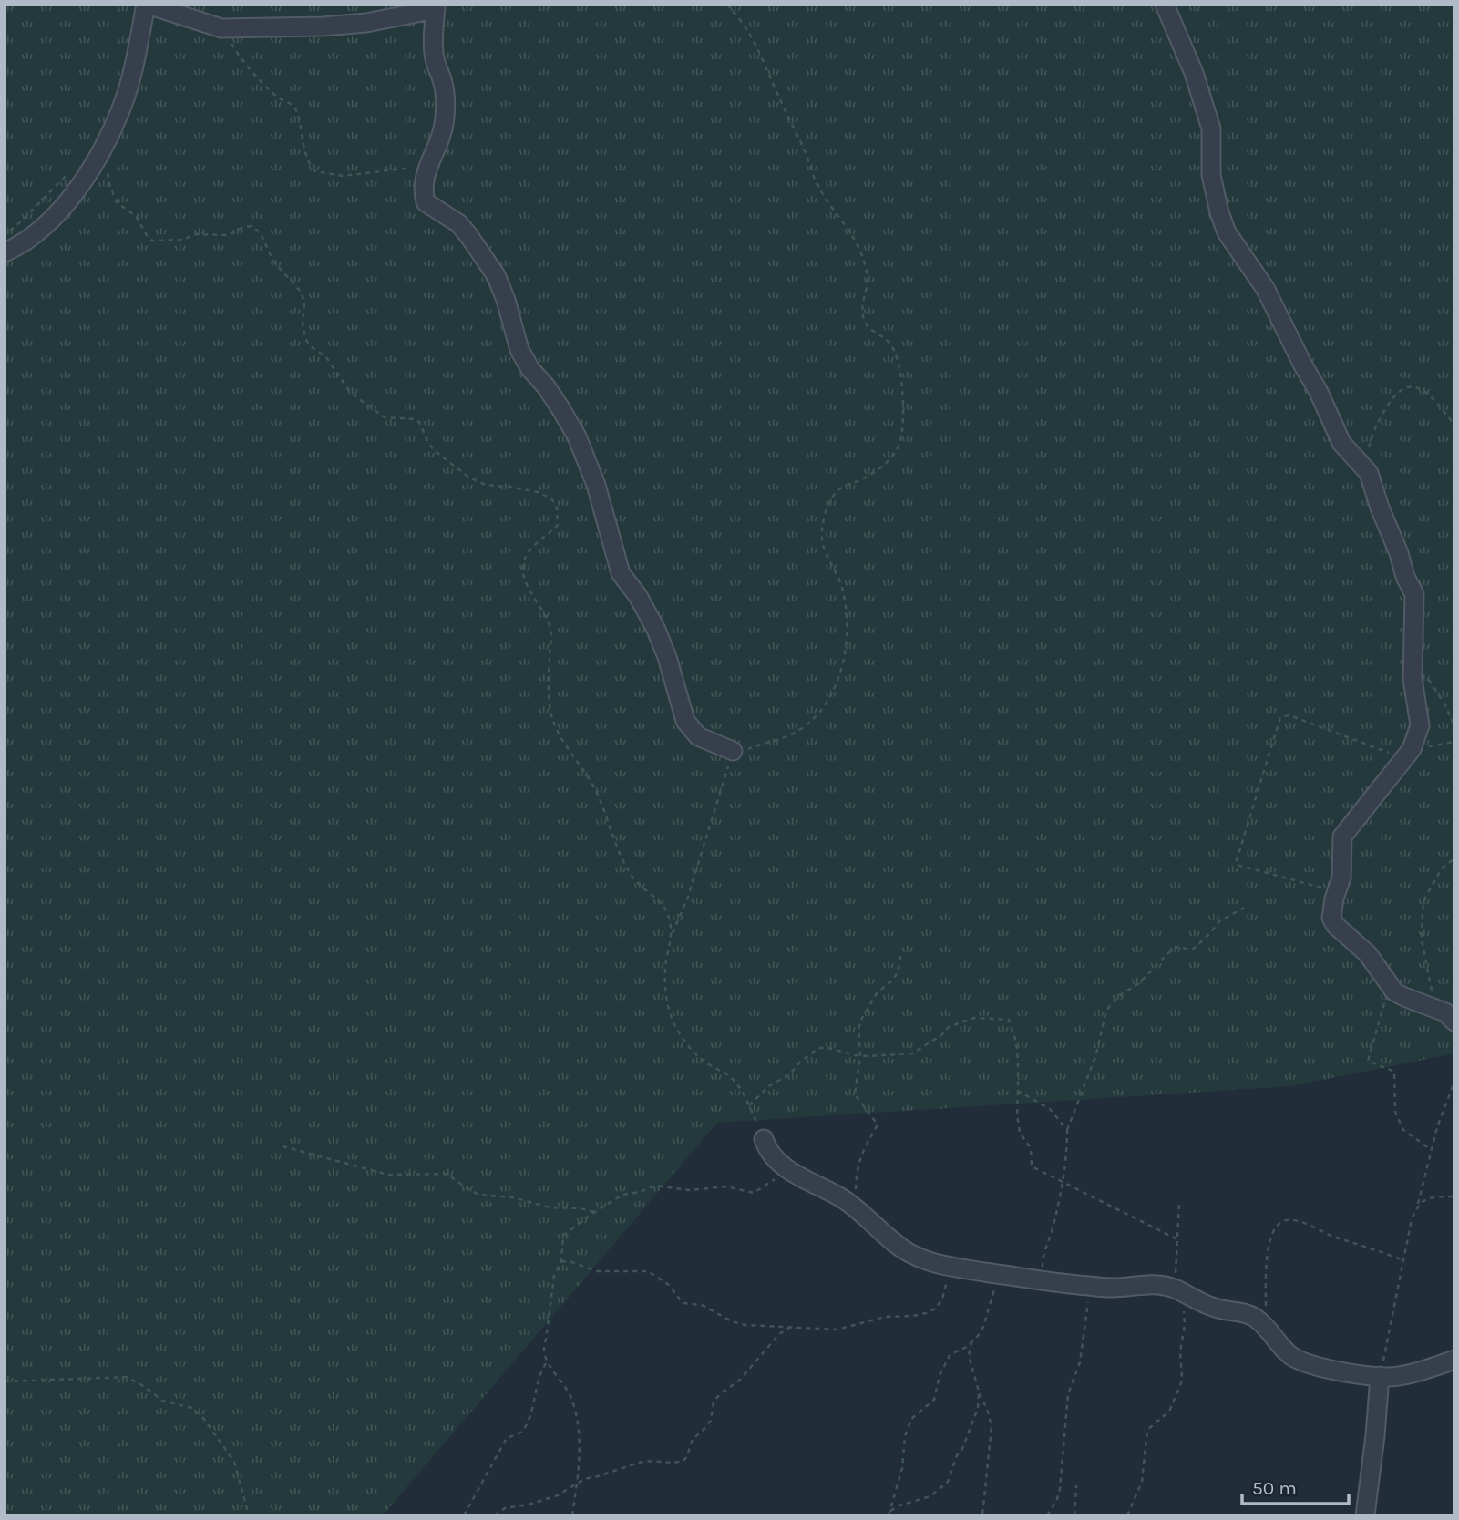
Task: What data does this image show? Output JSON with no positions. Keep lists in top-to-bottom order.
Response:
{
  "scale_bar": "50 m"
}
